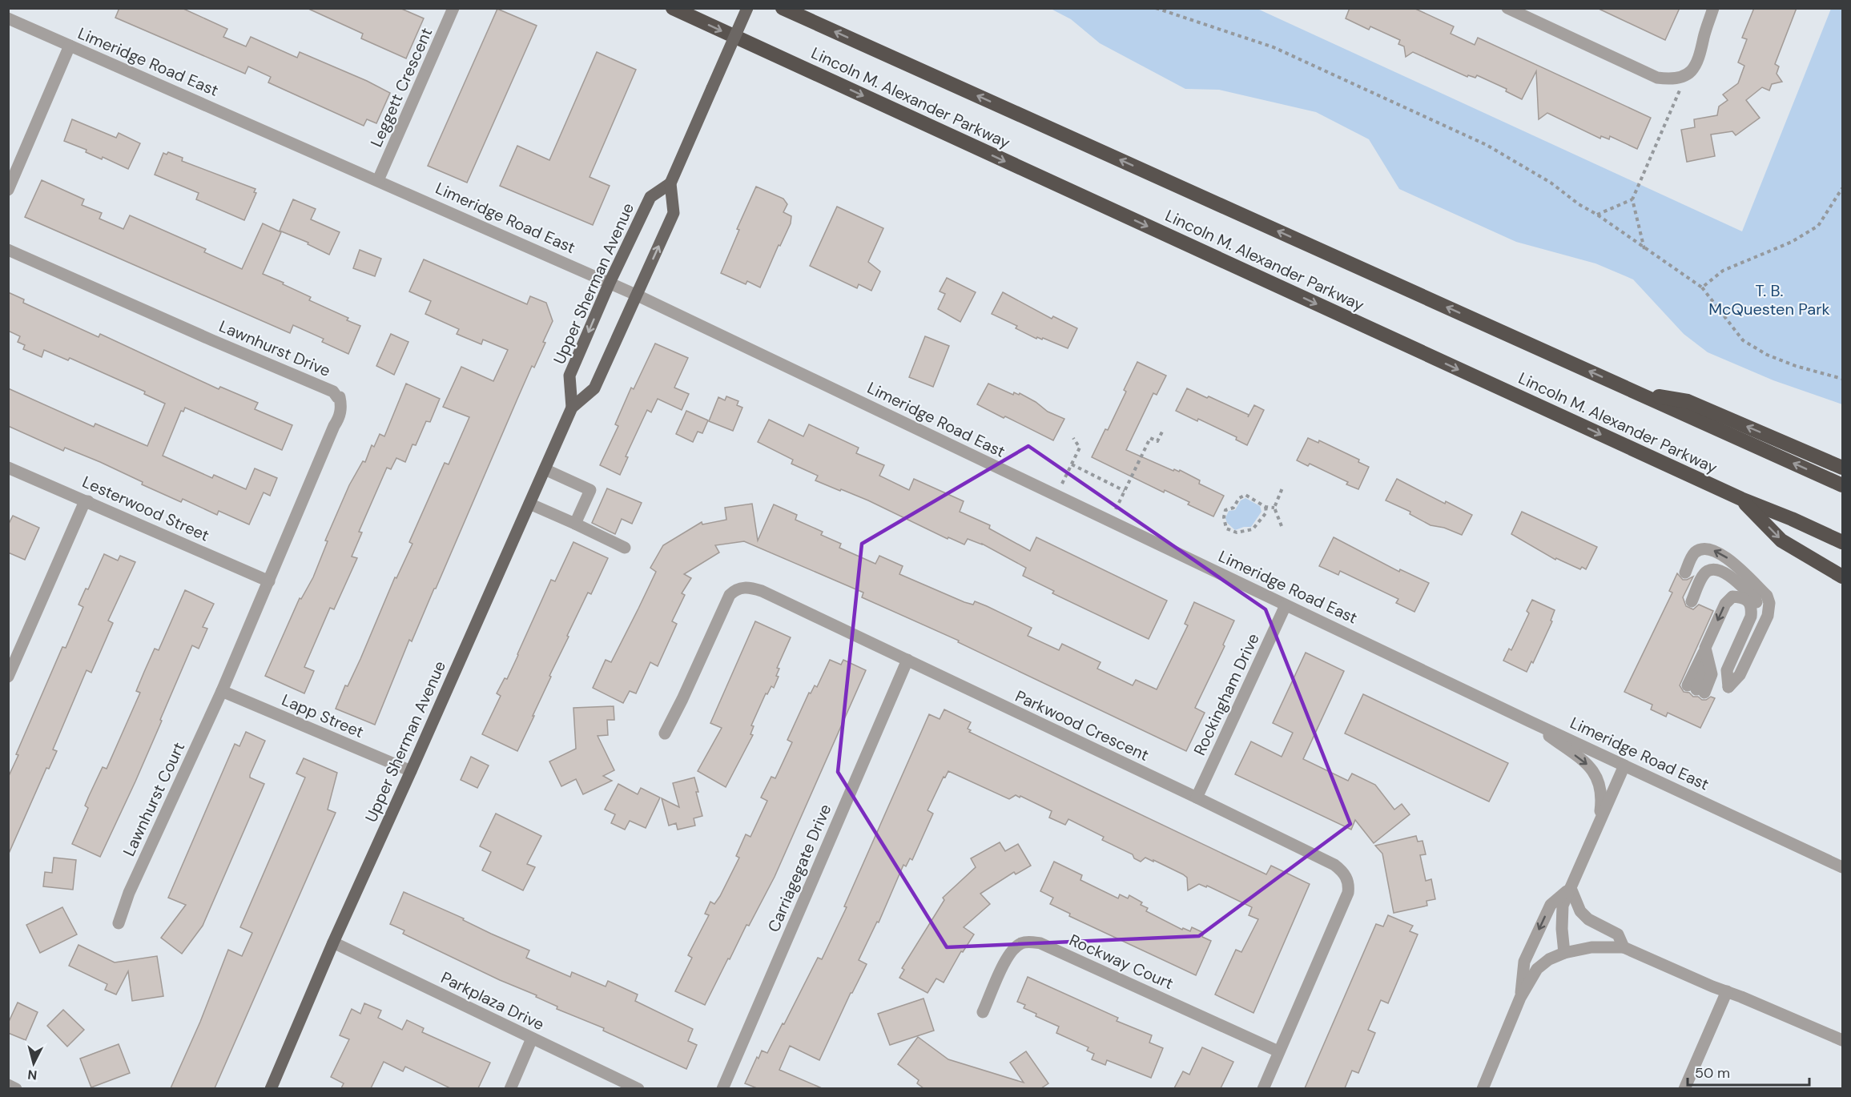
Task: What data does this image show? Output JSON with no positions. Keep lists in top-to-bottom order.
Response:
{
  "streets": {
    "highway": ["Lincoln M. Alexander Parkway"],
    "main road": ["Upper Sherman Avenue"],
    "street": [
      "Limeridge Road East",
      "Leggett Crescent",
      "Lawnhurst Drive",
      "Lesterwood Street",
      "Rockingham Drive",
      "Lapp Street",
      "Parkwood Crescent",
      "Lawnhurst Court",
      "Carriagegate Drive",
      "Rockway Court",
      "Parkplaza Drive"
    ]
  },
  "crossings": [
    ["Limeridge Road East", "Leggett Crescent"],
    ["Limeridge Road East", "Upper Sherman Avenue"],
    ["Limeridge Road East", "Rockingham Drive"],
    ["Upper Sherman Avenue", "Lapp Street"],
    ["Upper Sherman Avenue", "Parkplaza Drive"],
    ["Lawnhurst Drive", "Lesterwood Street"],
    ["Lawnhurst Drive", "Lapp Street"],
    ["Lawnhurst Drive", "Lawnhurst Court"],
    ["Rockingham Drive", "Parkwood Crescent"],
    ["Lapp Street", "Lawnhurst Court"],
    ["Parkwood Crescent", "Carriagegate Drive"],
    ["Parkwood Crescent", "Rockway Court"]
  ],
  "parks": ["T. B. McQuesten Park"],
  "scale_bar": "50 m",
  "north": "bottom"
}
